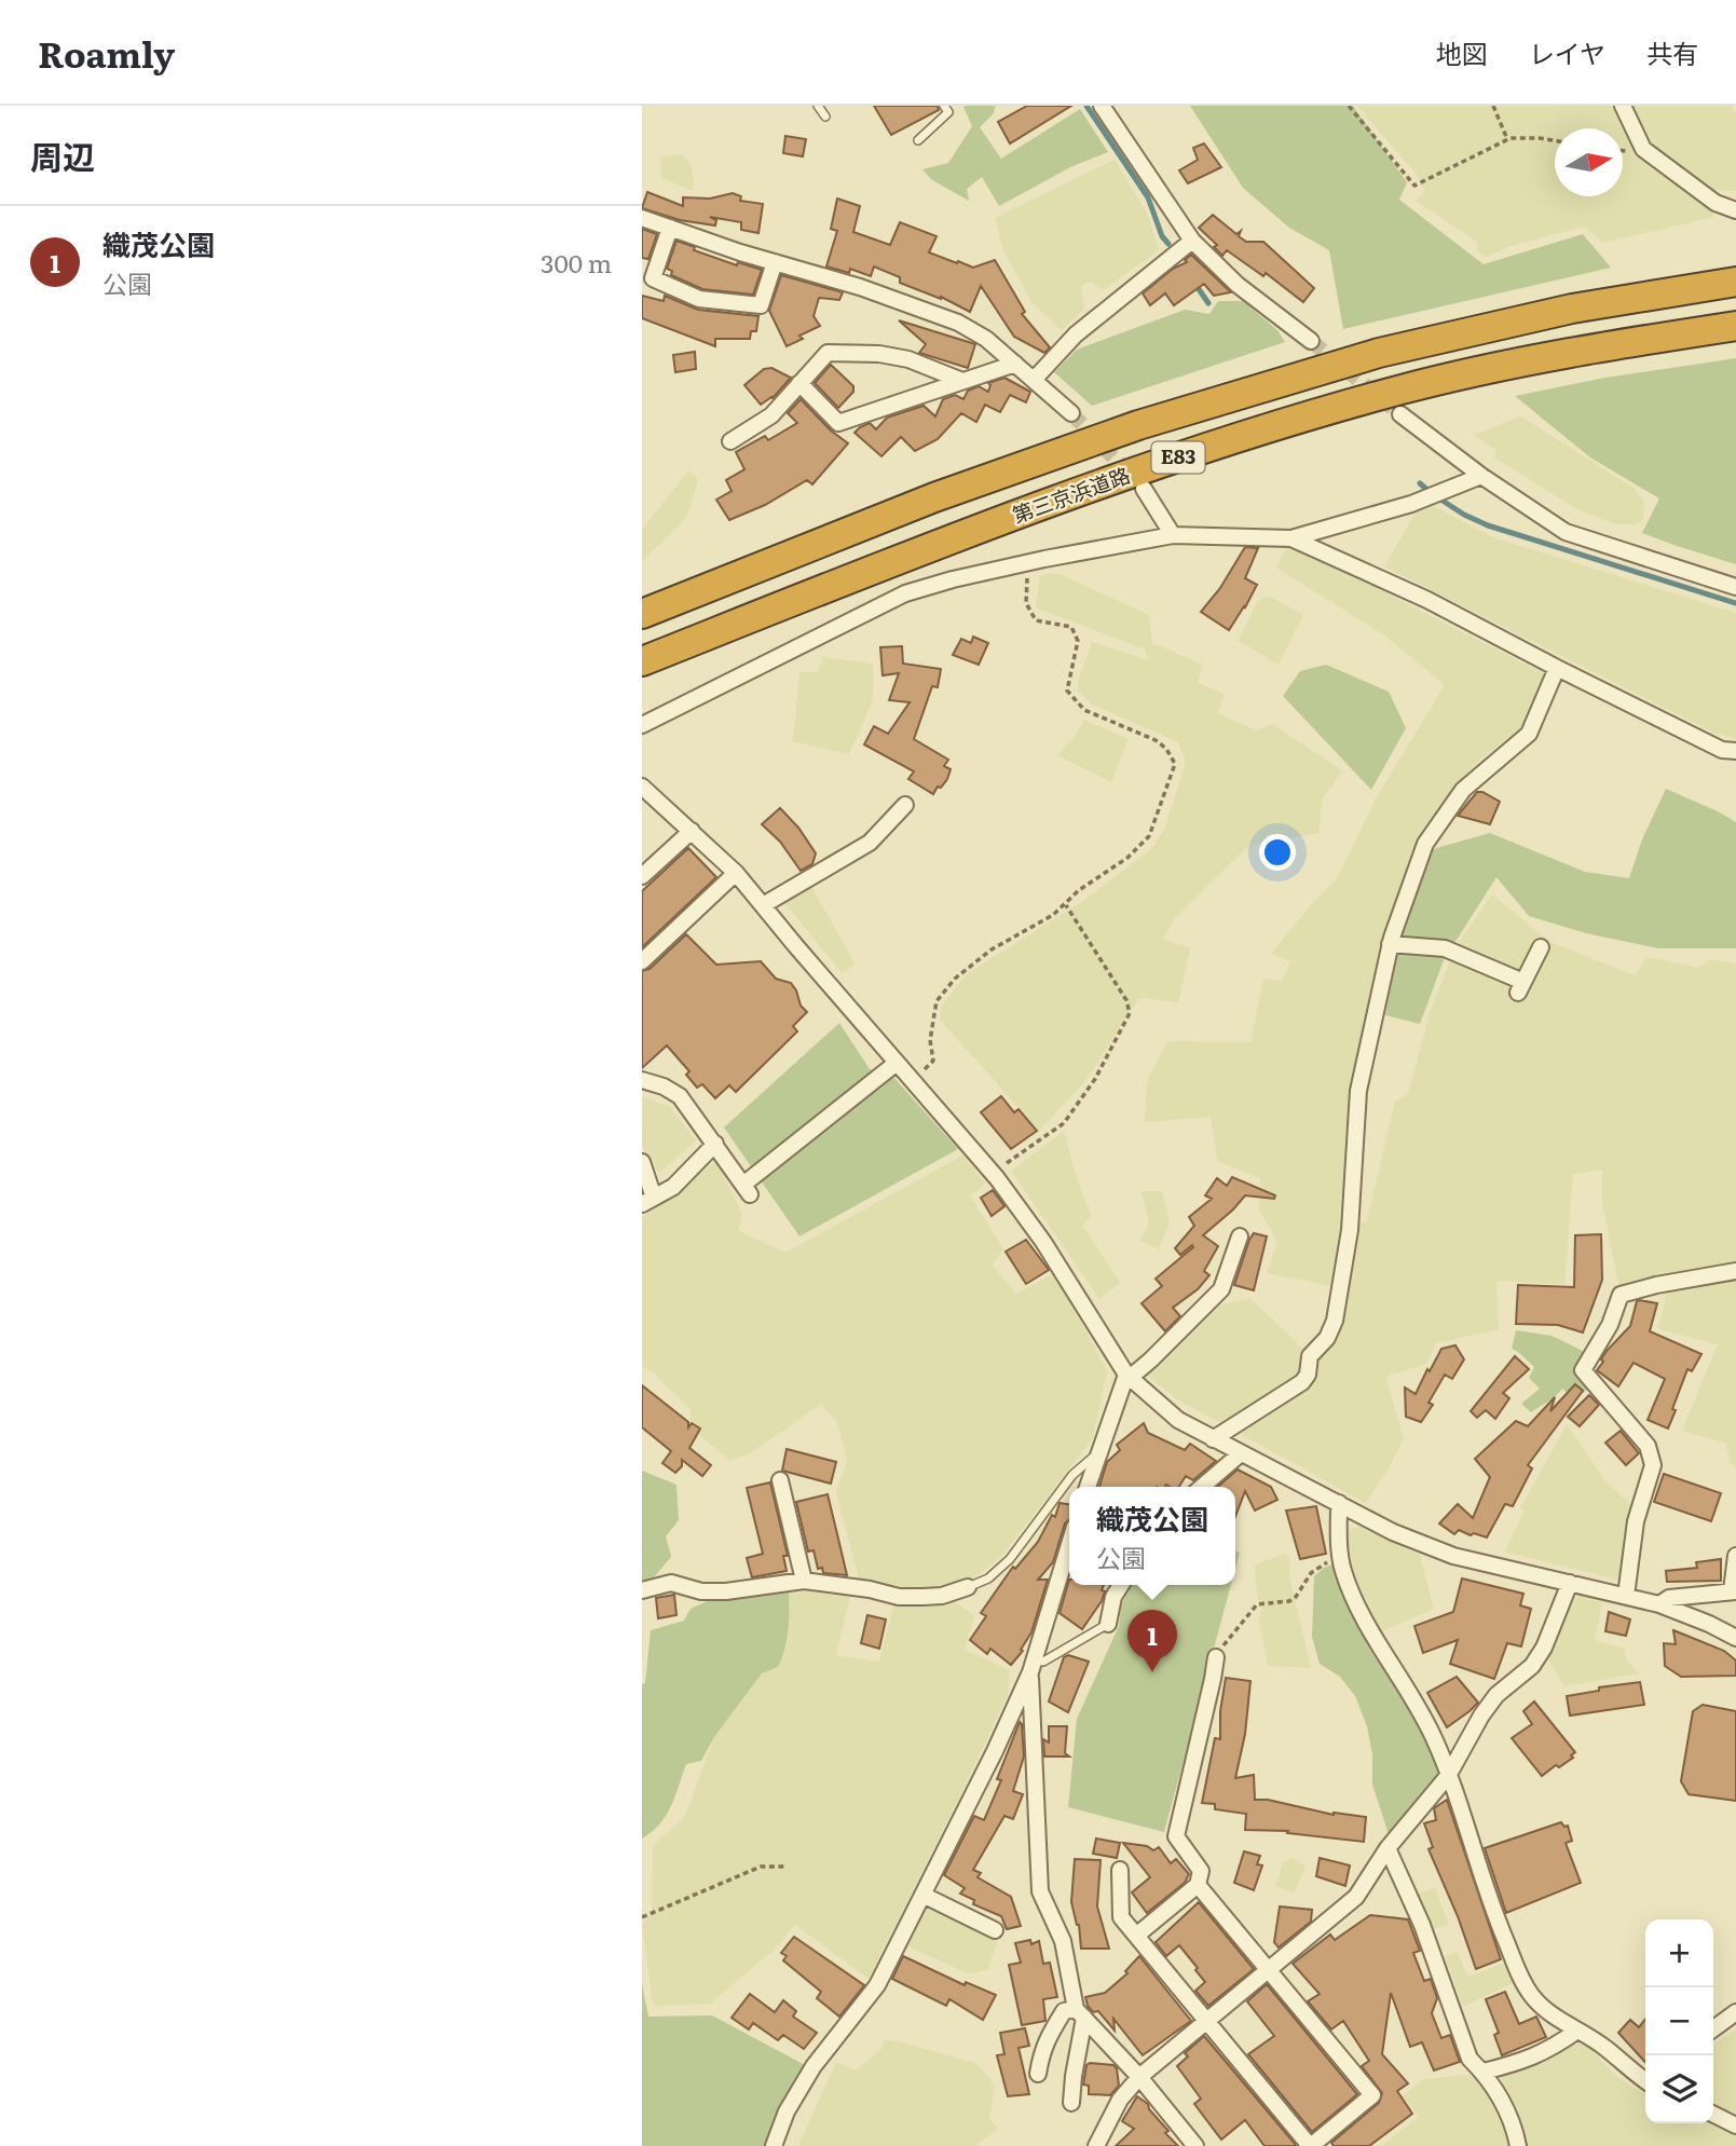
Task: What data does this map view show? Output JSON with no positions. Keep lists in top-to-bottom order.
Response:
{
  "streets": {
    "highway": ["E83", "第三京浜道路"]
  },
  "north": "right",
  "page": {
    "header": "Roamly",
    "nav": ["地図", "レイヤ", "共有"],
    "heading": "周辺",
    "list": [
      {
        "mark": "1",
        "name": "織茂公園",
        "note": "公園",
        "value": "300 m"
      }
    ],
    "popup": ["織茂公園", "公園"],
    "pins": "1",
    "map_buttons": ["+", "−"]
  }
}
